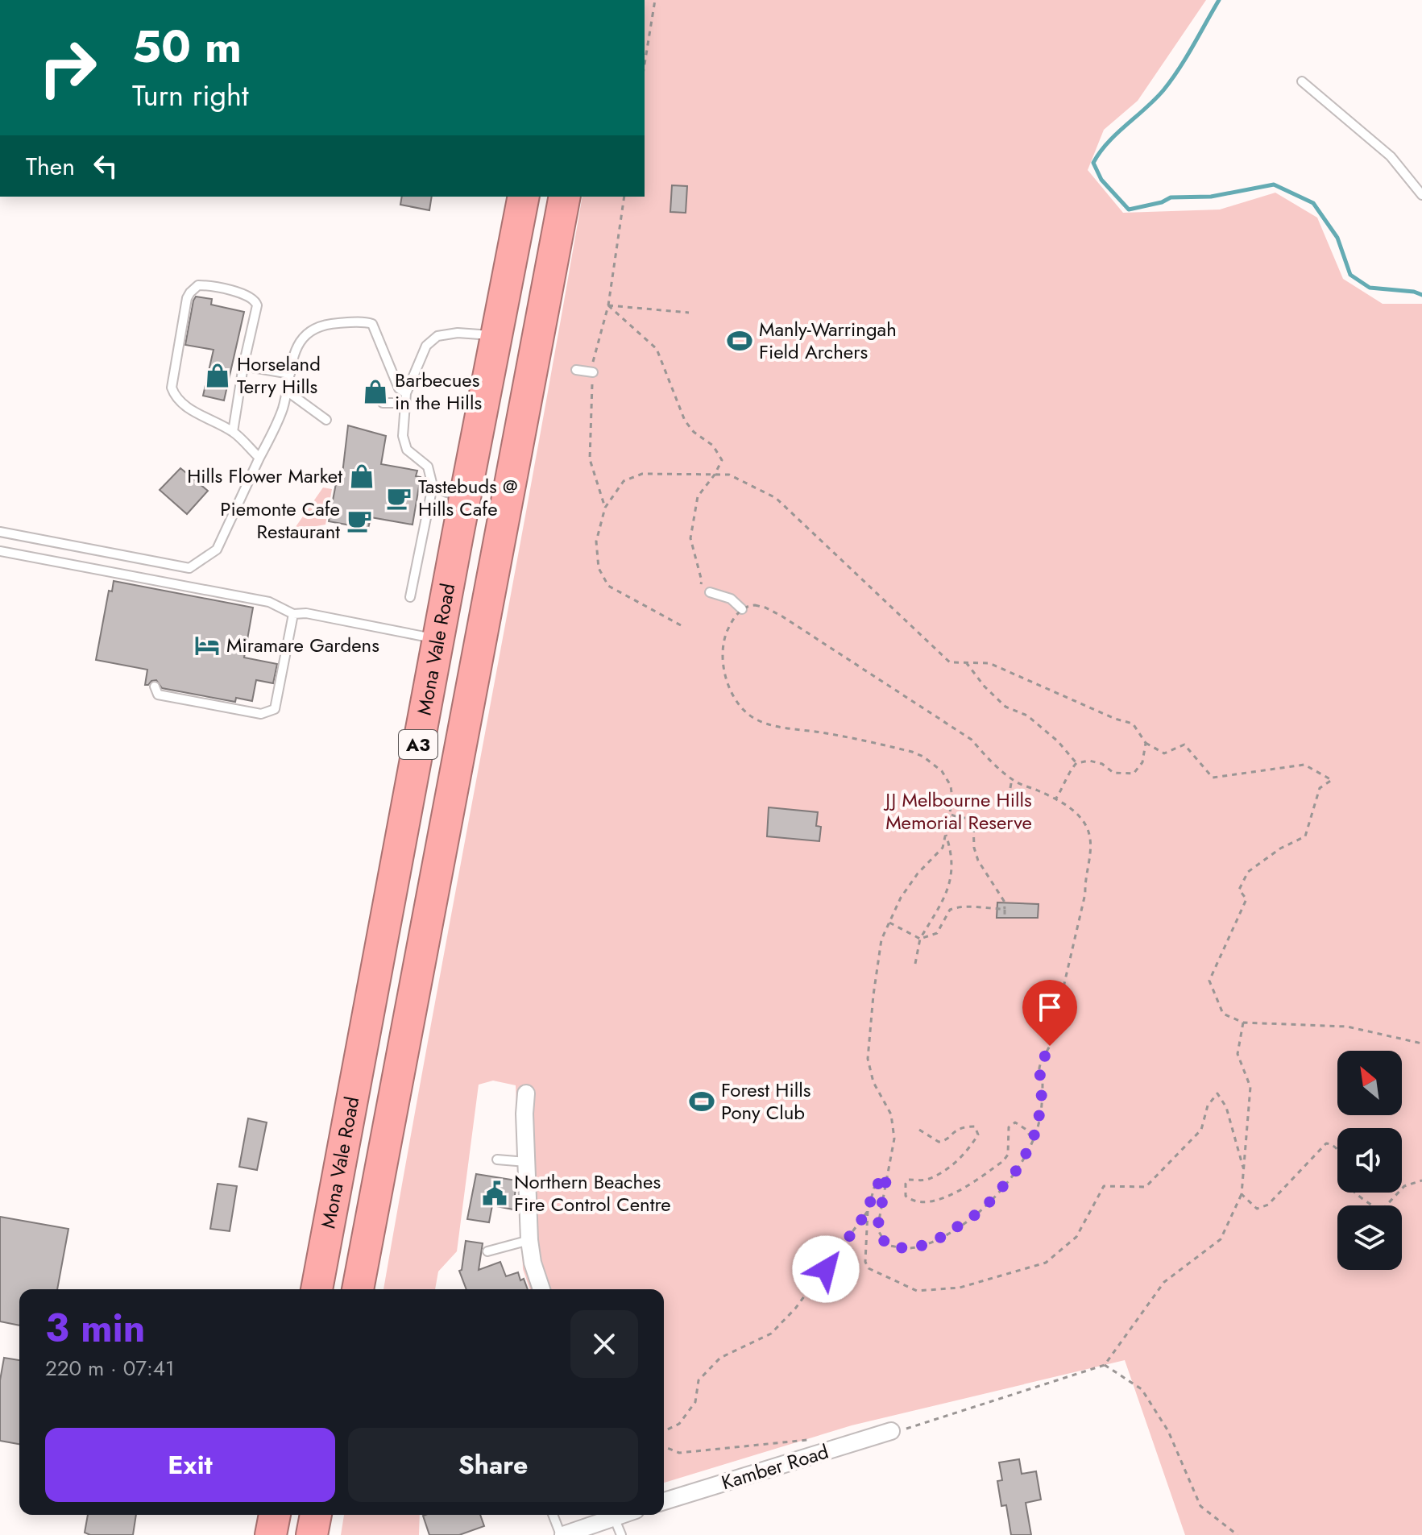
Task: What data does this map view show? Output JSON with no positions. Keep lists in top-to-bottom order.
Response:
{
  "streets": {
    "highway": ["Mona Vale Road", "A3"],
    "street": ["Kamber Road"]
  },
  "parks": ["JJ Melbourne Hills Memorial Reserve"],
  "places": {
    "sports": ["Manly-Warringah Field Archers", "Forest Hills Pony Club"],
    "shop": ["Horseland Terry Hills", "Barbecues in the Hills", "Hills Flower Market"],
    "cafe": ["Tastebuds @ Hills Cafe", "Piemonte Cafe Restaurant"],
    "hotel": ["Miramare Gardens"],
    "public building": ["Northern Beaches Fire Control Centre"]
  },
  "north": "top left",
  "page": {
    "turn": ["50 m", "Turn right"],
    "then": "Then",
    "heading": ["3 min", "220 m · 07:41"],
    "buttons": ["Exit", "Share"]
  }
}
